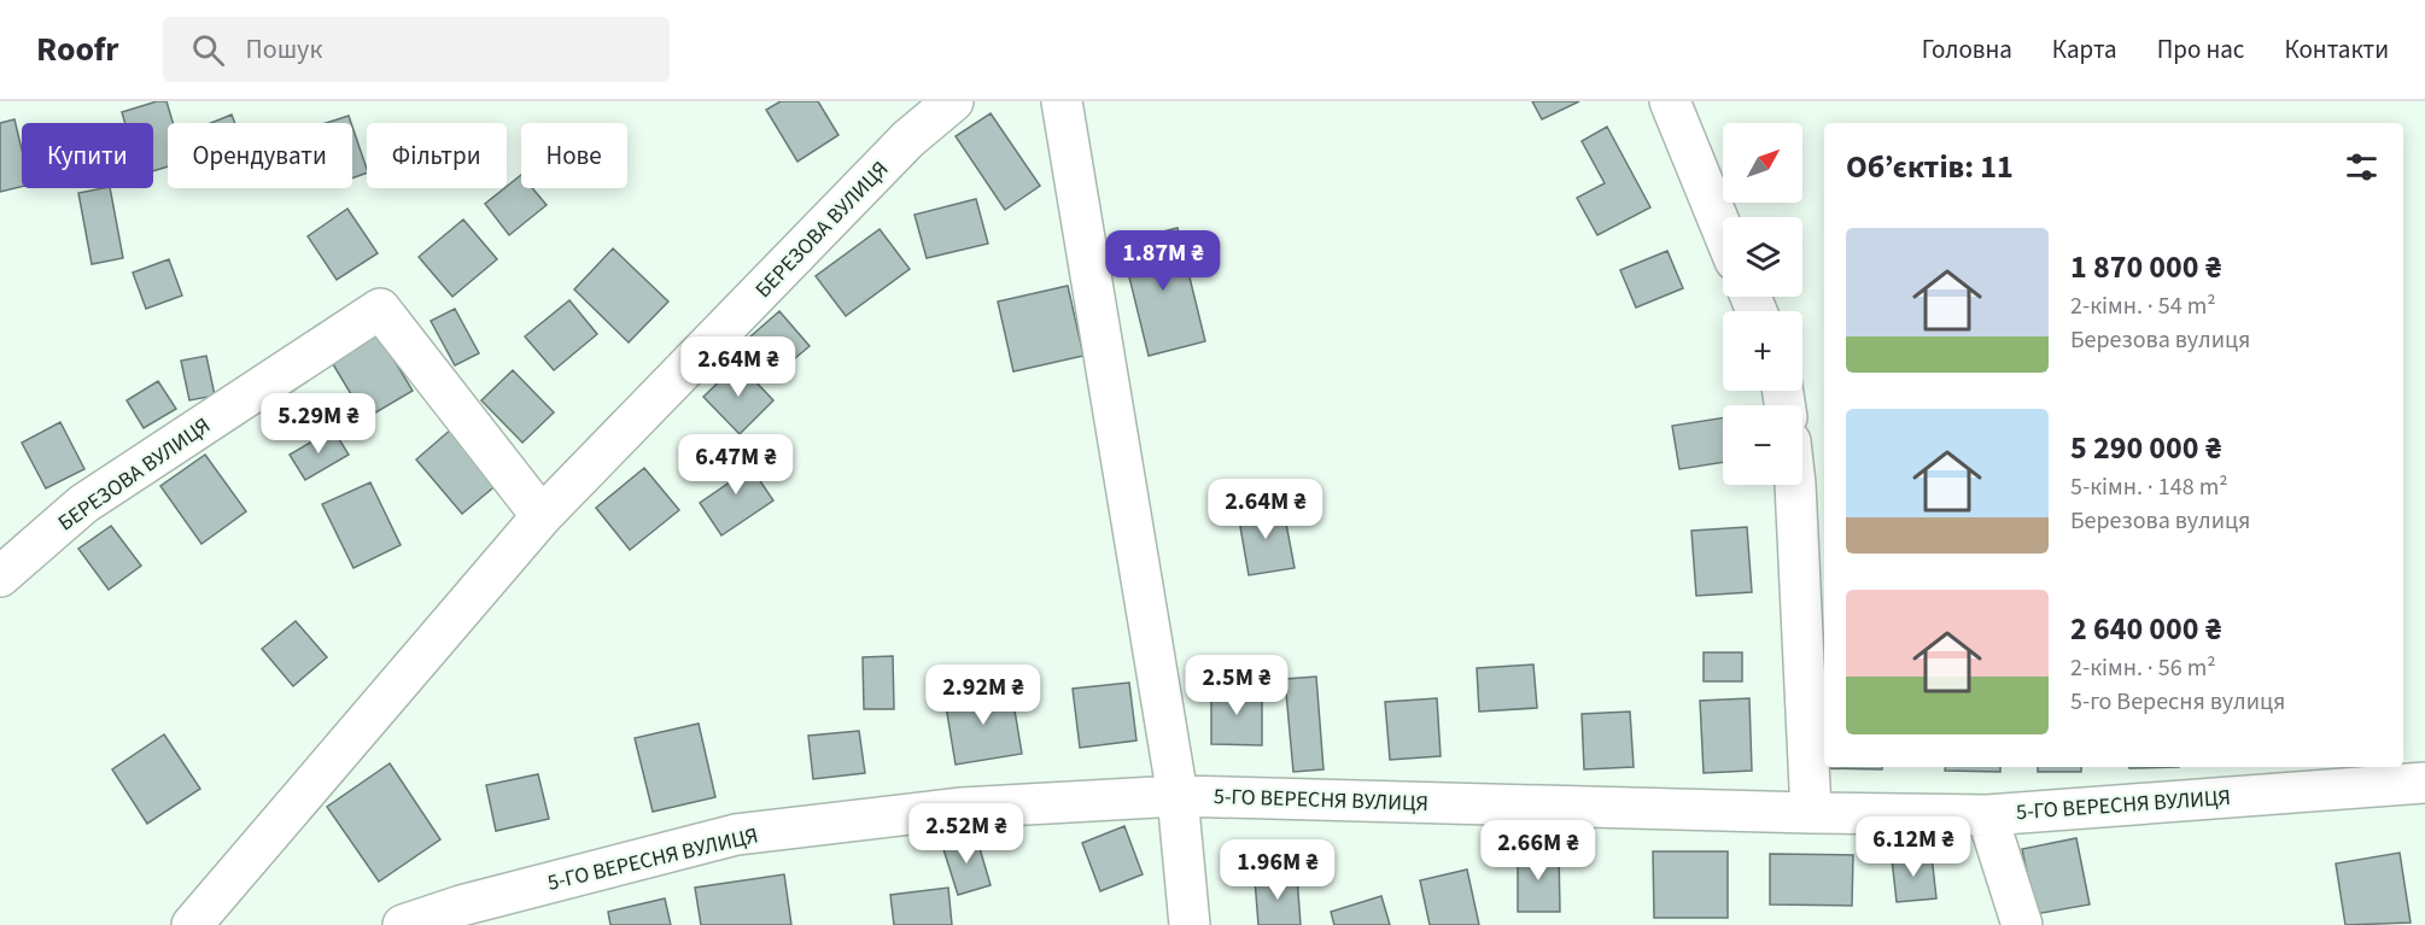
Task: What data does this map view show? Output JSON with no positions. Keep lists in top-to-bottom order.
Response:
{
  "streets": {
    "street": ["БЕРЕЗОВА ВУЛИЦЯ", "5-ГО ВЕРЕСНЯ ВУЛИЦЯ"]
  },
  "north": "top right",
  "page": {
    "header": "Roofr",
    "search": "Пошук",
    "nav": [
      "Головна",
      "Карта",
      "Про нас",
      "Контакти"
    ],
    "map_buttons": ["+", "−"],
    "chip": [
      "Купити",
      "Орендувати",
      "Фільтри",
      "Нове"
    ],
    "heading": "Об’єктів: 11",
    "list": [
      {
        "name": "1 870 000 ₴",
        "note": "2-кімн. · 54 m² · Березова вулиця"
      },
      {
        "name": "5 290 000 ₴",
        "note": "5-кімн. · 148 m² · Березова вулиця"
      },
      {
        "name": "2 640 000 ₴",
        "note": "2-кімн. · 56 m² · 5-го Вересня вулиця"
      }
    ],
    "price": [
      "1.87M ₴",
      "2.64M ₴",
      "5.29M ₴",
      "6.47M ₴",
      "2.64M ₴",
      "2.5M ₴",
      "2.92M ₴",
      "2.52M ₴",
      "6.12M ₴",
      "2.66M ₴",
      "1.96M ₴"
    ]
  }
}
